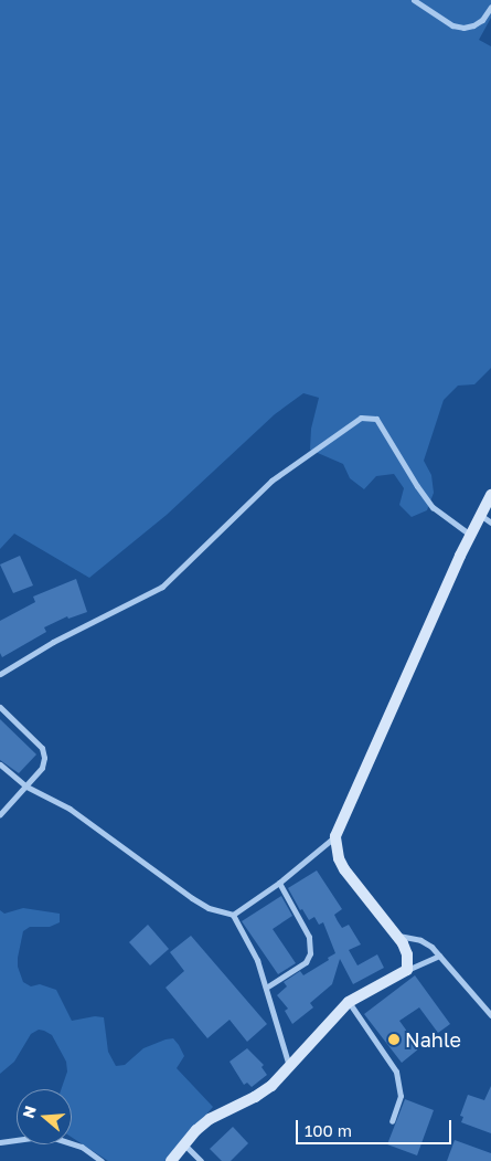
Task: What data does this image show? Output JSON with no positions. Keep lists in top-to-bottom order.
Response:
{
  "places": ["Nahle"],
  "scale_bar": "100 m",
  "north": "left"
}
